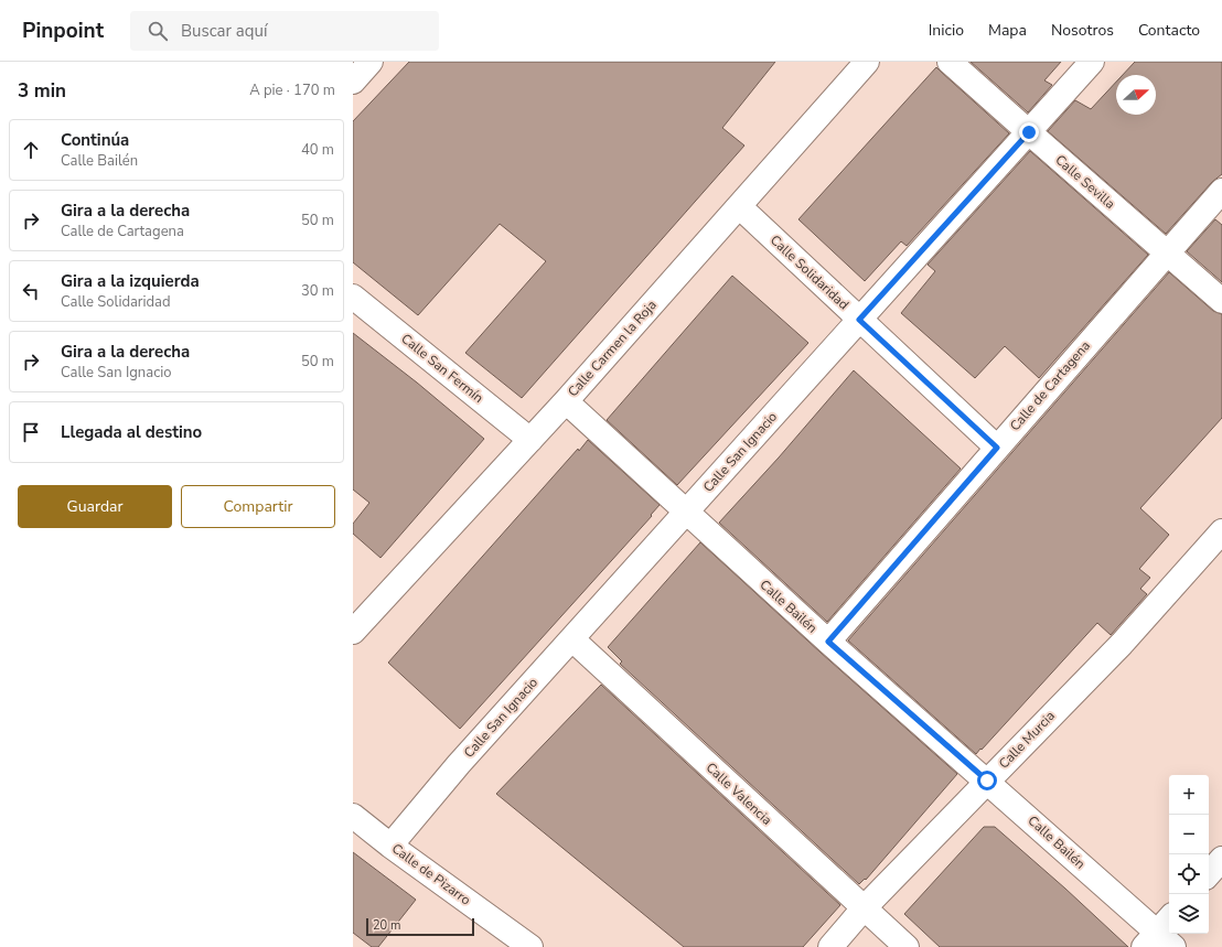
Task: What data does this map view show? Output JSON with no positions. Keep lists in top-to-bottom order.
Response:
{
  "streets": {
    "street": [
      "Calle Sevilla",
      "Calle Solidaridad",
      "Calle Carmen la Roja",
      "Calle San Fermín",
      "Calle de Cartagena",
      "Calle San Ignacio",
      "Calle Bailén",
      "Calle Murcia",
      "Calle Valencia",
      "Calle de Pizarro"
    ]
  },
  "crossings": [
    ["Calle Sevilla", "Calle de Cartagena"],
    ["Calle Sevilla", "Calle San Ignacio"],
    ["Calle Solidaridad", "Calle Carmen la Roja"],
    ["Calle Solidaridad", "Calle de Cartagena"],
    ["Calle Solidaridad", "Calle San Ignacio"],
    ["Calle Carmen la Roja", "Calle San Fermín"],
    ["Calle Carmen la Roja", "Calle Bailén"],
    ["Calle de Cartagena", "Calle Bailén"],
    ["Calle San Ignacio", "Calle Bailén"],
    ["Calle San Ignacio", "Calle Valencia"],
    ["Calle San Ignacio", "Calle de Pizarro"],
    ["Calle Bailén", "Calle Murcia"],
    ["Calle Murcia", "Calle Valencia"]
  ],
  "scale_bar": "20 m",
  "north": "right",
  "page": {
    "header": "Pinpoint",
    "search": "Buscar aquí",
    "nav": [
      "Inicio",
      "Mapa",
      "Nosotros",
      "Contacto"
    ],
    "heading": ["3 min", "A pie · 170 m"],
    "list": [
      ["Continúa", "Calle Bailén", "40 m"],
      ["Gira a la derecha", "Calle de Cartagena", "50 m"],
      ["Gira a la izquierda", "Calle Solidaridad", "30 m"],
      ["Gira a la derecha", "Calle San Ignacio", "50 m"],
      "Llegada al destino"
    ],
    "buttons": ["Guardar", "Compartir"],
    "map_buttons": ["+", "−"],
    "scale": "20 m"
  }
}
